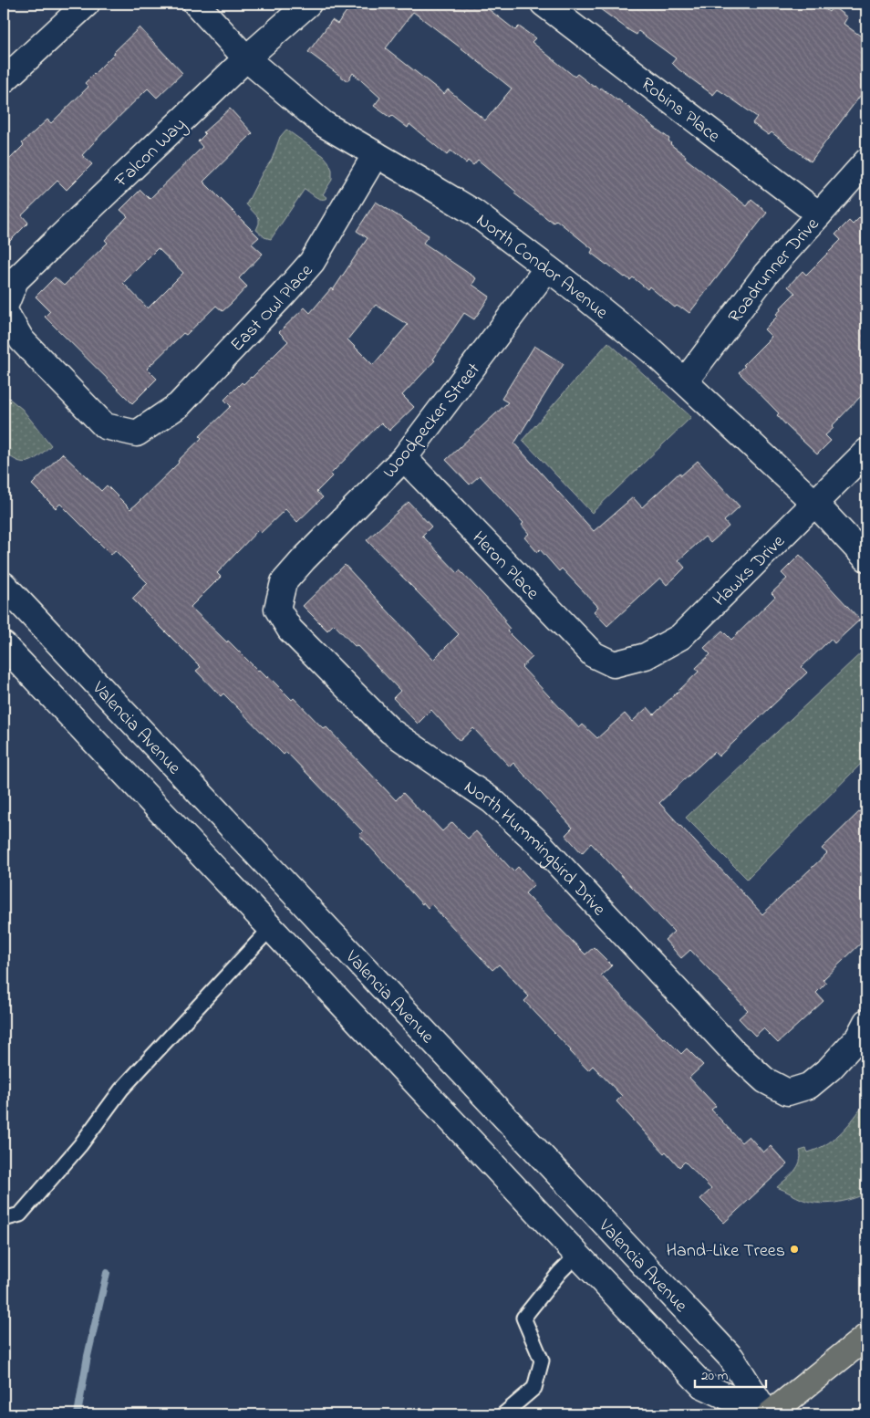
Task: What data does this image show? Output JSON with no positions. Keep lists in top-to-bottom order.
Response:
{
  "streets": {
    "street": [
      "Robins Place",
      "Falcon Way",
      "North Condor Avenue",
      "Roadrunner Drive",
      "East Owl Place",
      "Woodpecker Street",
      "Heron Place",
      "Hawks Drive",
      "Valencia Avenue",
      "North Hummingbird Drive"
    ]
  },
  "crossings": [
    ["Robins Place", "Roadrunner Drive"],
    ["Falcon Way", "North Condor Avenue"],
    ["Falcon Way", "East Owl Place"],
    ["North Condor Avenue", "Roadrunner Drive"],
    ["North Condor Avenue", "East Owl Place"],
    ["North Condor Avenue", "Woodpecker Street"],
    ["North Condor Avenue", "Hawks Drive"],
    ["Woodpecker Street", "Heron Place"],
    ["Woodpecker Street", "North Hummingbird Drive"],
    ["Heron Place", "Hawks Drive"]
  ],
  "places": ["Hand-Like Trees"],
  "scale_bar": "20 m"
}
